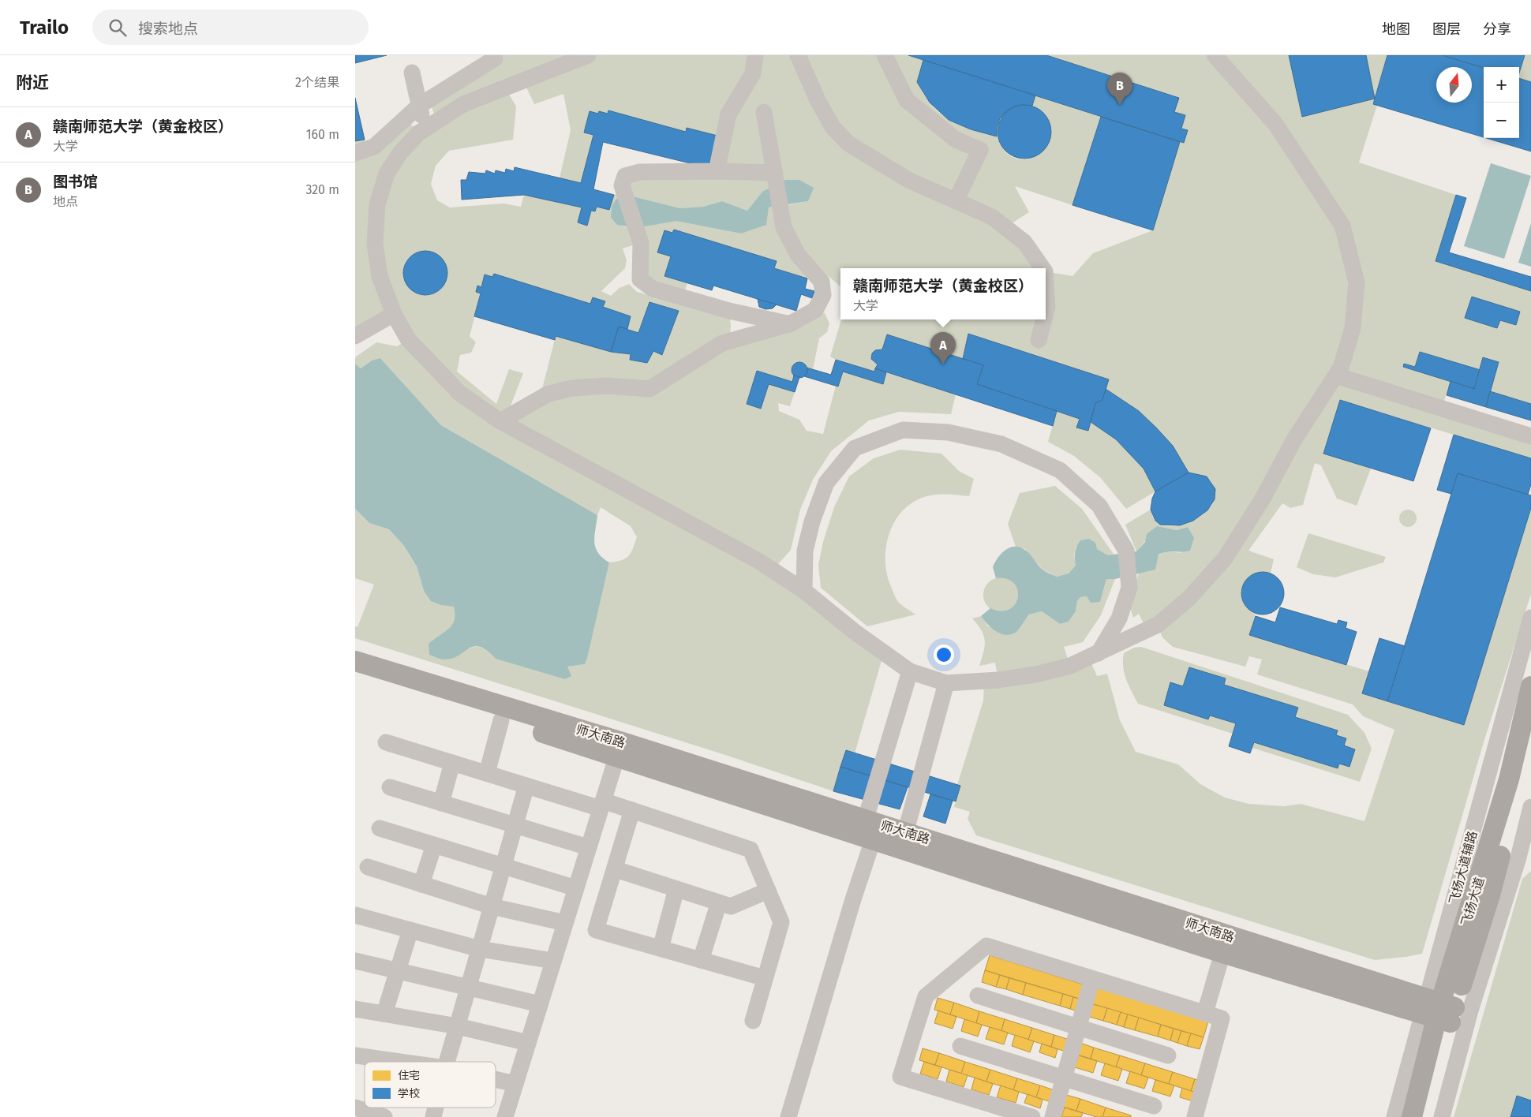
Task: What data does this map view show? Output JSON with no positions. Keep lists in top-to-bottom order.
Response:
{
  "streets": {
    "main road": ["师大南路", "飞扬大道"],
    "street": ["飞扬大道辅路"]
  },
  "crossings": [
    ["师大南路", "飞扬大道辅路"],
    ["师大南路", "飞扬大道"],
    ["飞扬大道辅路", "飞扬大道"]
  ],
  "legend": ["住宅", "学校"],
  "north": "top",
  "page": {
    "header": "Trailo",
    "search": "搜索地点",
    "nav": ["地图", "图层", "分享"],
    "heading": ["附近", "2个结果"],
    "map_buttons": ["+", "−"],
    "pins": ["B", "A"],
    "list": [
      {
        "mark": "A",
        "name": "赣南师范大学（黄金校区）",
        "note": "大学",
        "value": "160 m"
      },
      {
        "mark": "B",
        "name": "图书馆",
        "note": "地点",
        "value": "320 m"
      }
    ],
    "popup": ["赣南师范大学（黄金校区）", "大学"]
  }
}
